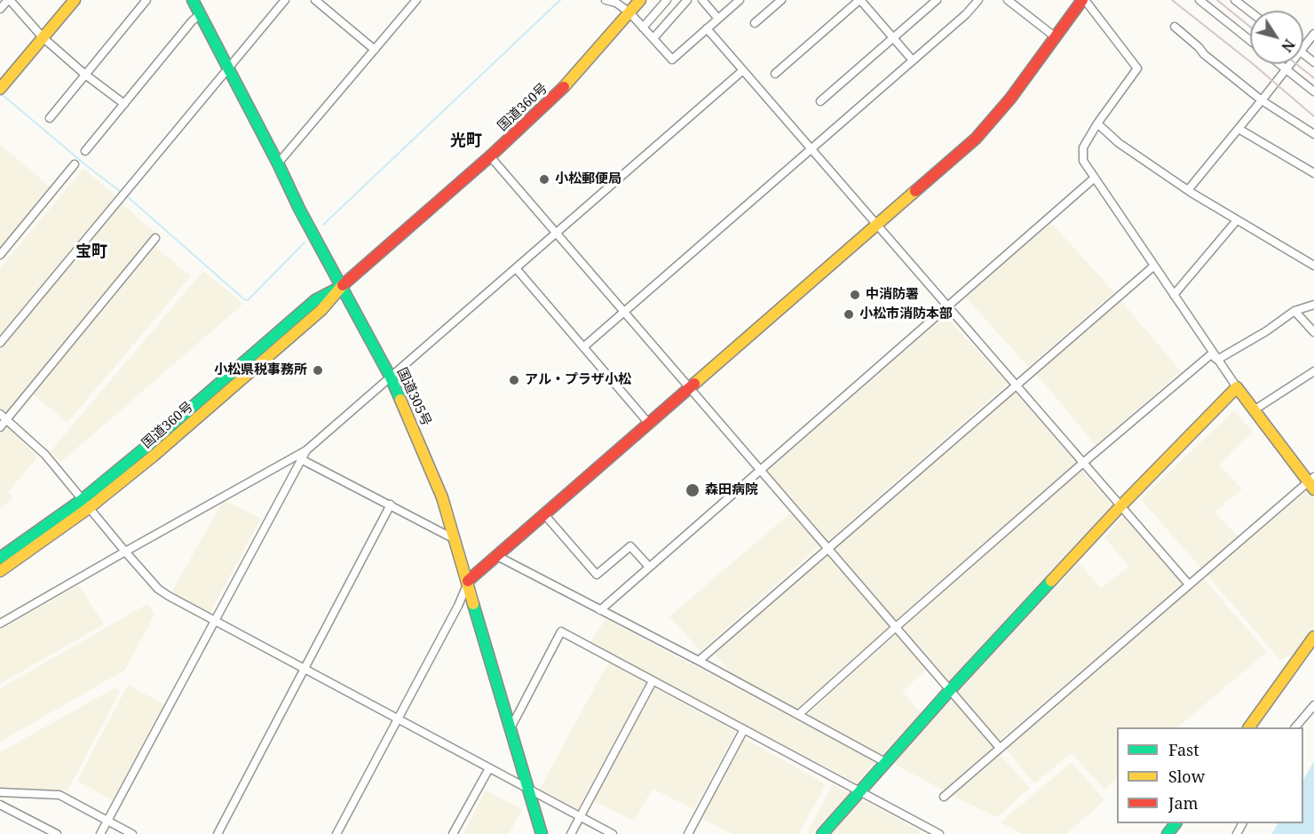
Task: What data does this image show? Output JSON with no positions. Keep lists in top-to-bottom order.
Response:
{
  "streets": {
    "main road": ["国道360号", "国道305号"]
  },
  "crossings": [
    ["国道360号", "国道305号"]
  ],
  "districts": ["光町", "宝町"],
  "places": [
    "小松郵便局",
    "中消防署",
    "小松市消防本部",
    "小松県税事務所",
    "アル・プラザ小松",
    "森田病院"
  ],
  "legend": ["Fast", "Slow", "Jam"],
  "north": "bottom right"
}
